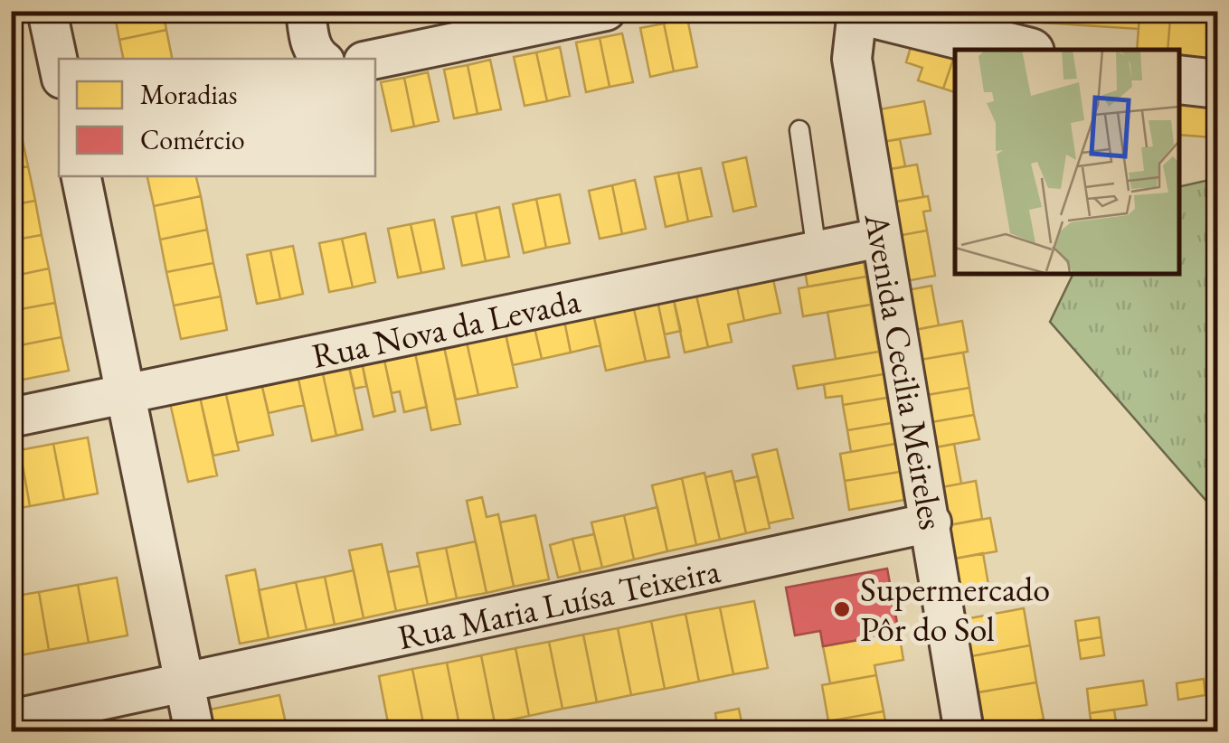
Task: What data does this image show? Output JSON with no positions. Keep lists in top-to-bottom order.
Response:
{
  "streets": {
    "street": ["Rua Nova da Levada", "Avenida Cecilia Meireles", "Rua Maria Luísa Teixeira"]
  },
  "crossings": [
    ["Rua Nova da Levada", "Avenida Cecilia Meireles"],
    ["Avenida Cecilia Meireles", "Rua Maria Luísa Teixeira"]
  ],
  "places": ["Supermercado Pôr do Sol"],
  "legend": ["Moradias", "Comércio"]
}
